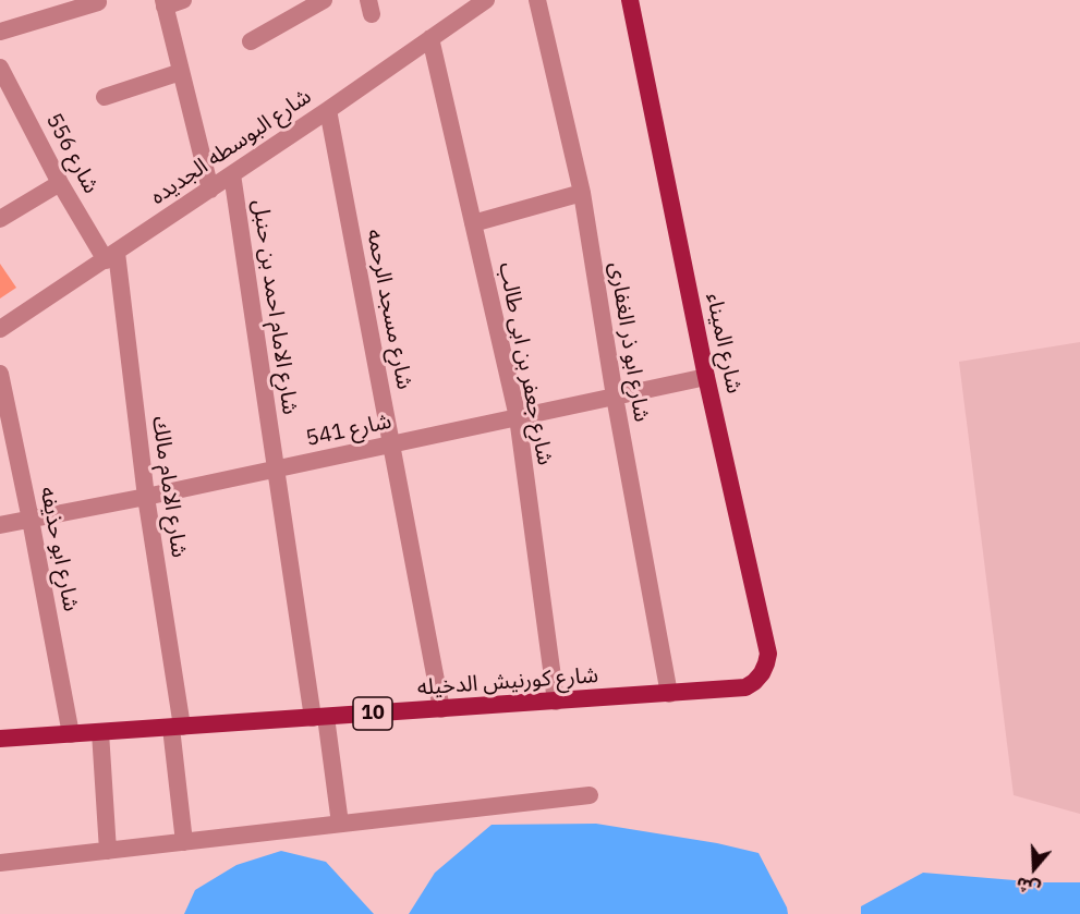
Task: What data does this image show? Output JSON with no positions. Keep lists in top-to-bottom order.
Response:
{
  "streets": {
    "main road": ["شارع الميناء", "شارع كورنيش الدخيله", "10"],
    "street": [
      "شارع البوسطه الجديده",
      "شارع 556",
      "شارع الامام احمد بن حنبل",
      "شارع مسجد الرحمه",
      "شارع ابو ذر الغفارى",
      "شارع جعفر بن ابى طالب",
      "شارع 541",
      "شارع الامام مالك",
      "شارع ابو حذيفه"
    ]
  },
  "crossings": [
    ["شارع البوسطه الجديده", "شارع 556"],
    ["شارع البوسطه الجديده", "شارع الامام احمد بن حنبل"],
    ["شارع البوسطه الجديده", "شارع مسجد الرحمه"],
    ["شارع البوسطه الجديده", "شارع جعفر بن ابى طالب"],
    ["شارع البوسطه الجديده", "شارع الامام مالك"],
    ["شارع 556", "شارع الامام مالك"],
    ["شارع الامام احمد بن حنبل", "شارع 541"],
    ["شارع الامام احمد بن حنبل", "شارع كورنيش الدخيله"],
    ["شارع مسجد الرحمه", "شارع 541"],
    ["شارع مسجد الرحمه", "شارع كورنيش الدخيله"],
    ["شارع ابو ذر الغفارى", "شارع 541"],
    ["شارع ابو ذر الغفارى", "شارع كورنيش الدخيله"],
    ["شارع الميناء", "شارع 541"],
    ["شارع الميناء", "شارع كورنيش الدخيله"],
    ["شارع جعفر بن ابى طالب", "شارع 541"],
    ["شارع جعفر بن ابى طالب", "شارع كورنيش الدخيله"],
    ["شارع 541", "شارع الامام مالك"],
    ["شارع 541", "شارع ابو حذيفه"],
    ["شارع الامام مالك", "شارع كورنيش الدخيله"],
    ["شارع ابو حذيفه", "شارع كورنيش الدخيله"]
  ],
  "north": "bottom"
}
